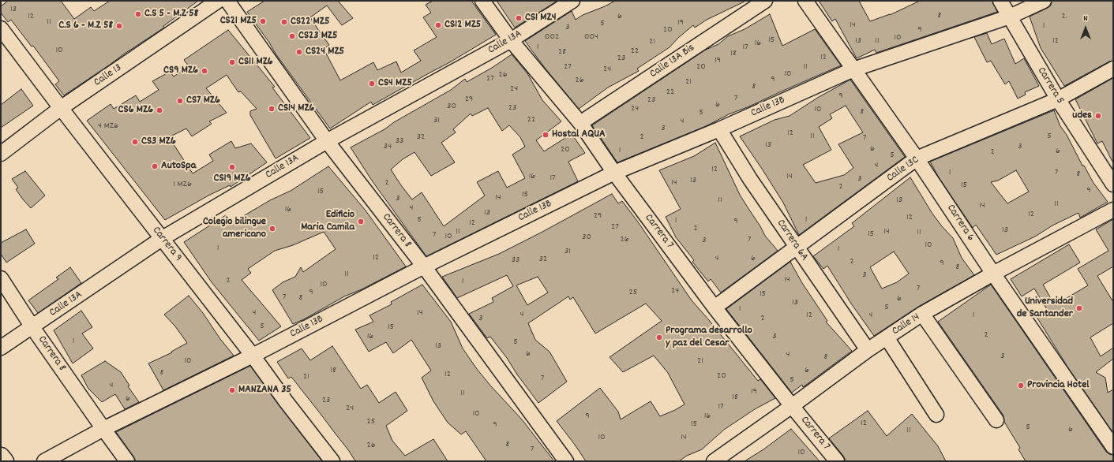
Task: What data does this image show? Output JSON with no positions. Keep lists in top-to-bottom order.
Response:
{
  "streets": {
    "street": [
      "Calle 13A",
      "Calle 13A Bis",
      "Calle 13",
      "Carrera 5",
      "Calle 13B",
      "Calle 13C",
      "Carrera 6",
      "Carrera 8",
      "Carrera 7",
      "Carrera 6A",
      "Carrera 9",
      "Calle 14"
    ]
  },
  "crossings": [
    ["Calle 13A", "Carrera 8"],
    ["Calle 13A", "Carrera 7"],
    ["Calle 13A", "Carrera 9"],
    ["Calle 13A Bis", "Carrera 7"],
    ["Calle 13", "Carrera 9"],
    ["Carrera 5", "Calle 13B"],
    ["Carrera 5", "Calle 13C"],
    ["Calle 13B", "Carrera 6"],
    ["Calle 13B", "Carrera 8"],
    ["Calle 13B", "Carrera 7"],
    ["Calle 13B", "Carrera 6A"],
    ["Calle 13B", "Carrera 9"],
    ["Calle 13C", "Carrera 6"],
    ["Calle 13C", "Carrera 7"],
    ["Calle 13C", "Carrera 6A"],
    ["Carrera 6", "Calle 14"],
    ["Carrera 7", "Calle 14"],
    ["Carrera 6A", "Calle 14"]
  ],
  "places": [
    "C.S 5 - M.Z 58",
    "CS1 MZ4",
    "CS21 MZ5",
    "CS22 MZ5",
    "CS12 MZ5",
    "C.S 6 - M.Z 58",
    "CS23 MZ5",
    "CS24 MZ5",
    "CS11 MZ6",
    "CS9 MZ6",
    "CS4 MZ5",
    "CS7 MZ6",
    "CS14 MZ6",
    "CS6 MZ6",
    "udes",
    "Hostal AQUA",
    "CS3 MZ6",
    "AutoSpa",
    "CS19 MZ6",
    "Edificio Maria Camila",
    "Colegio bilingue americano",
    "Universidad de Santander",
    "Programa desarrollo y paz del Cesar",
    "Provincia Hotel",
    "MANZANA 35"
  ],
  "house_numbers": [
    "13",
    "8",
    "12",
    "6",
    "2.",
    "11",
    "19",
    "5",
    "14",
    "1",
    "3",
    "20",
    "9",
    "002",
    "004",
    "10",
    "15",
    "13",
    "11",
    "12",
    "21",
    "16",
    "1",
    "17",
    "10",
    "22",
    "28",
    "18",
    "12",
    "23",
    "19",
    "27",
    "20",
    "11",
    "24",
    "10",
    "26",
    "27",
    "9",
    "26",
    "21",
    "8",
    "24",
    "22",
    "9",
    "7",
    "29",
    "23",
    "6",
    "30",
    "23",
    "24",
    "10",
    "8",
    "5",
    "22",
    "31",
    "4",
    "4 MZ6",
    "3",
    "12",
    "11",
    "5",
    "32",
    "2",
    "7",
    "33",
    "13",
    "34",
    "3",
    "6",
    "20",
    "1",
    "6",
    "2",
    "5",
    "4",
    "12",
    "1",
    "7",
    "8",
    "16",
    "14",
    "17",
    "3",
    "13",
    "2",
    "14",
    "1 MZ6",
    "15",
    "2",
    "9",
    "15",
    "15",
    "14",
    "3",
    "11",
    "13",
    "11",
    "14",
    "4",
    "16",
    "13",
    "12",
    "29",
    "12",
    "5",
    "1",
    "1",
    "9",
    "12",
    "27",
    "2",
    "13",
    "11",
    "14",
    "11",
    "15",
    "7",
    "10",
    "30",
    "26",
    "7",
    "3",
    "10",
    "1",
    "1",
    "31",
    "12",
    "4",
    "6",
    "32",
    "33",
    "2",
    "9",
    "8",
    "11",
    "3",
    "14",
    "2",
    "1",
    "10",
    "7",
    "24",
    "9",
    "25",
    "15",
    "7",
    "8",
    "6",
    "13",
    "5",
    "1",
    "4",
    "14",
    "4",
    "12",
    "4",
    "1",
    "3",
    "2",
    "5",
    "15",
    "2",
    "16",
    "3",
    "1",
    "5",
    "13",
    "6",
    "4",
    "3",
    "8",
    "10",
    "21",
    "18",
    "6",
    "8",
    "12",
    "20",
    "21",
    "7",
    "5",
    "4",
    "19",
    "11",
    "18",
    "6",
    "23",
    "17",
    "24",
    "10",
    "9",
    "16",
    "25",
    "12",
    "15",
    "9",
    "5",
    "6",
    "11",
    "10",
    "14",
    "8",
    "26",
    "7",
    "10"
  ],
  "north": "top"
}
